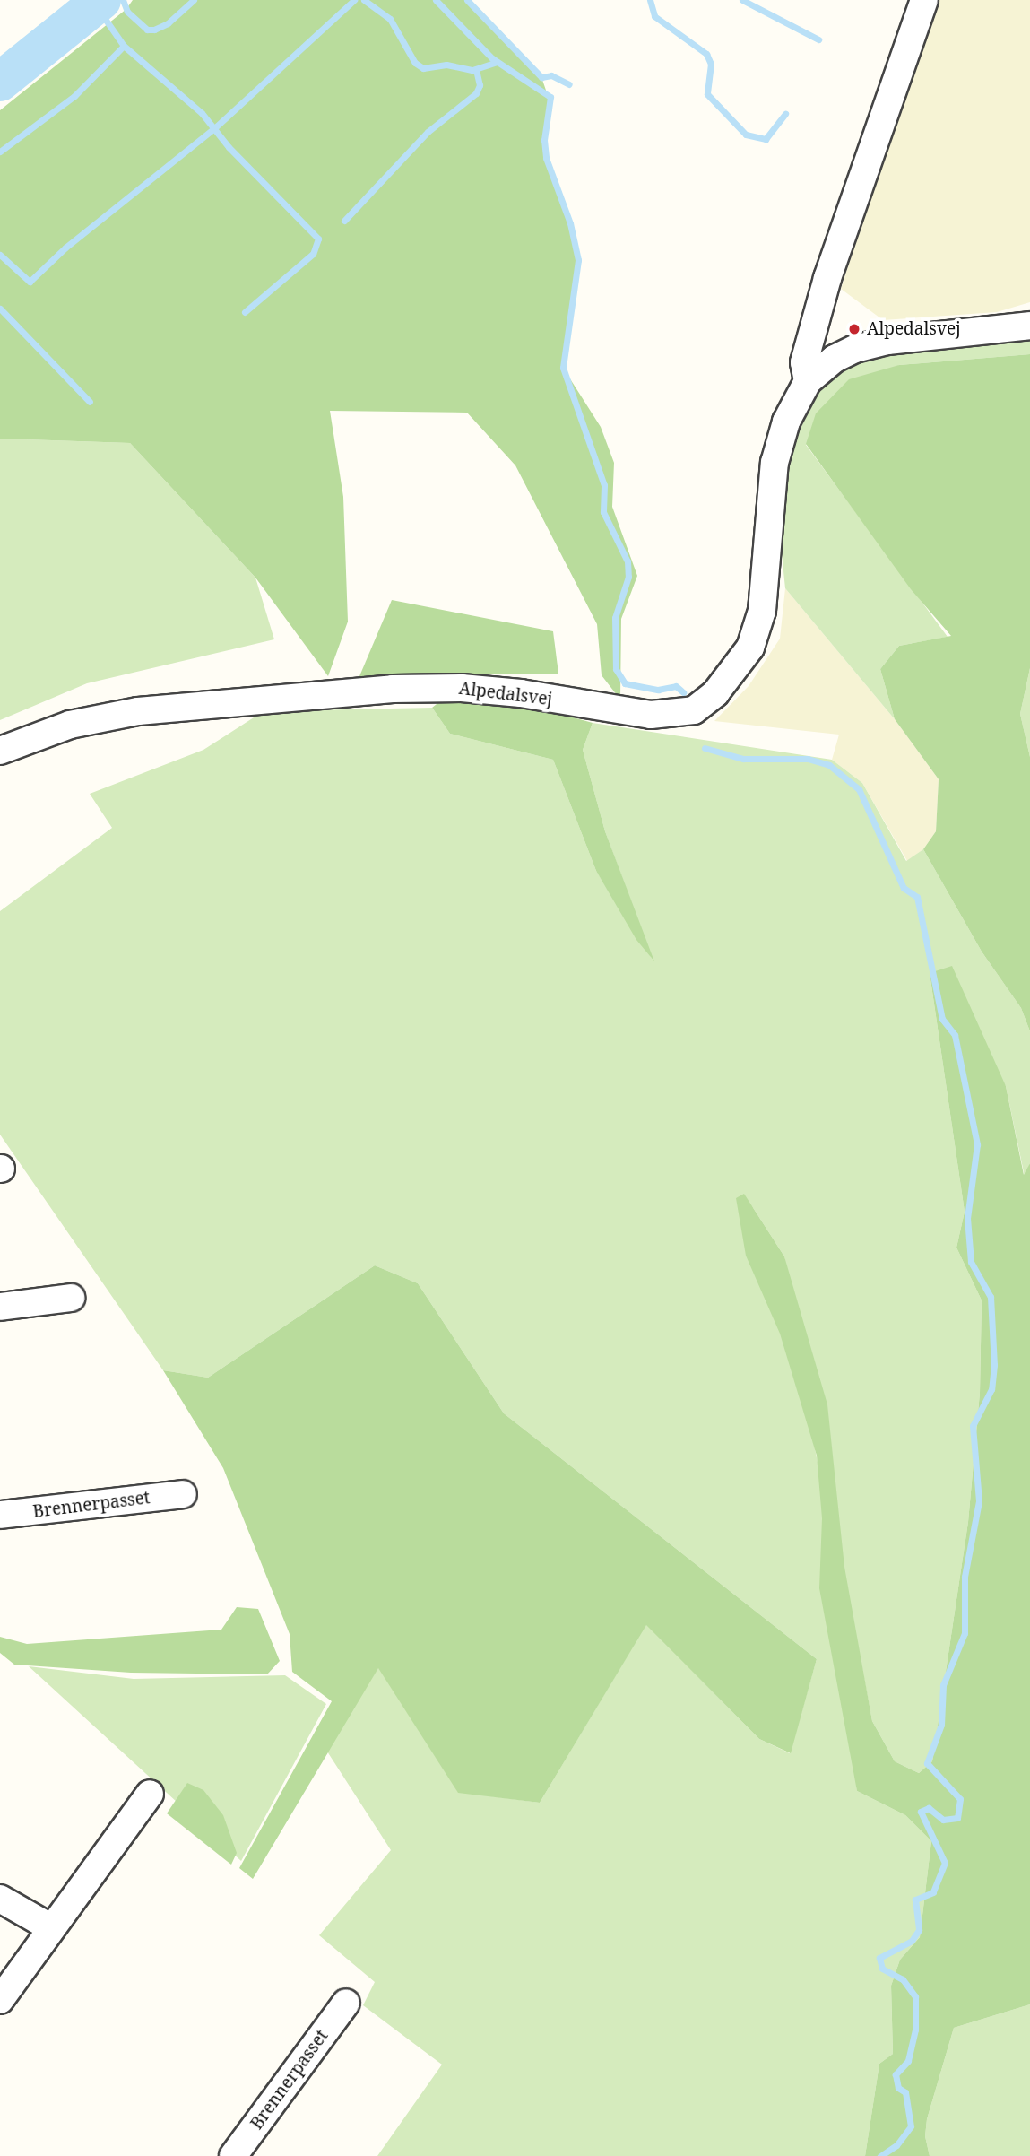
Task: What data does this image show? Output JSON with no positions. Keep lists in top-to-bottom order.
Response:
{
  "streets": {
    "street": ["Alpedalsvej", "Brennerpasset"]
  },
  "places": ["Alpedalsvej"]
}
